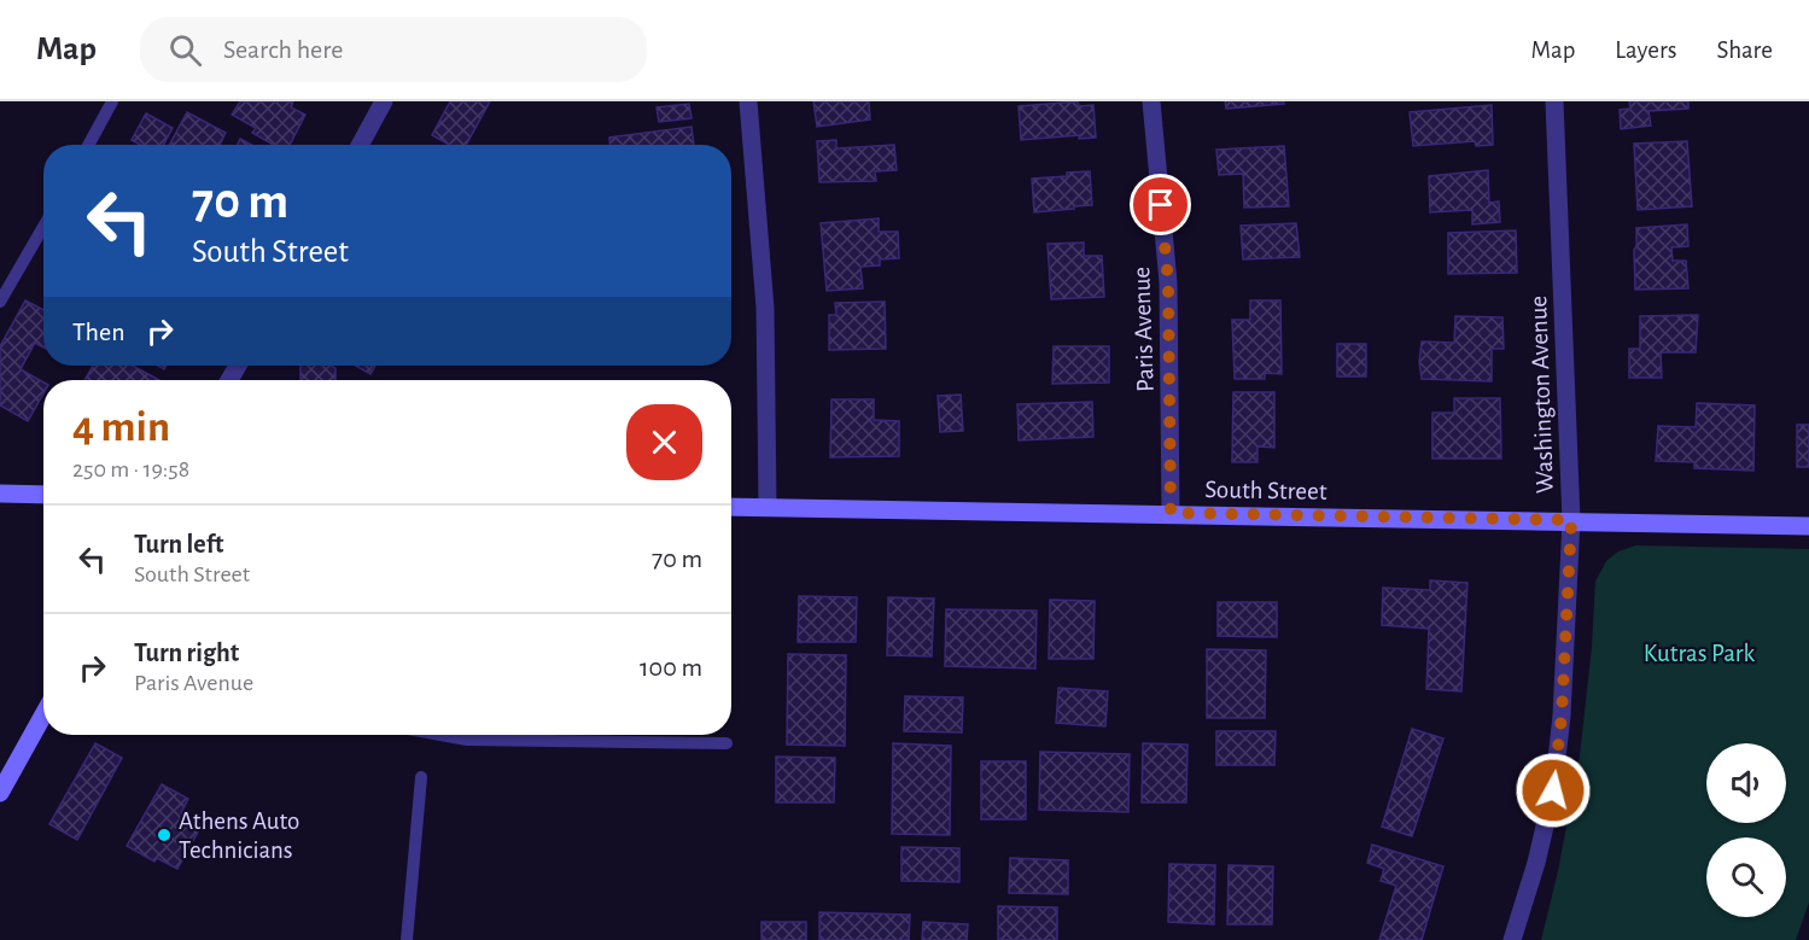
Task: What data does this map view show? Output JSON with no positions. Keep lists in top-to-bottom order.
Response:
{
  "streets": {
    "street": ["Paris Avenue", "Washington Avenue", "South Street"]
  },
  "crossings": [
    ["Paris Avenue", "South Street"],
    ["Washington Avenue", "South Street"]
  ],
  "parks": ["Kutras Park"],
  "places": ["Athens Auto Technicians"],
  "page": {
    "header": "Map",
    "search": "Search here",
    "nav": ["Map", "Layers", "Share"],
    "turn": ["70 m", "South Street"],
    "then": "Then",
    "heading": ["4 min", "250 m · 19:58"],
    "list": [
      {
        "name": "Turn left",
        "note": "South Street",
        "value": "70 m"
      },
      {
        "name": "Turn right",
        "note": "Paris Avenue",
        "value": "100 m"
      }
    ]
  }
}
